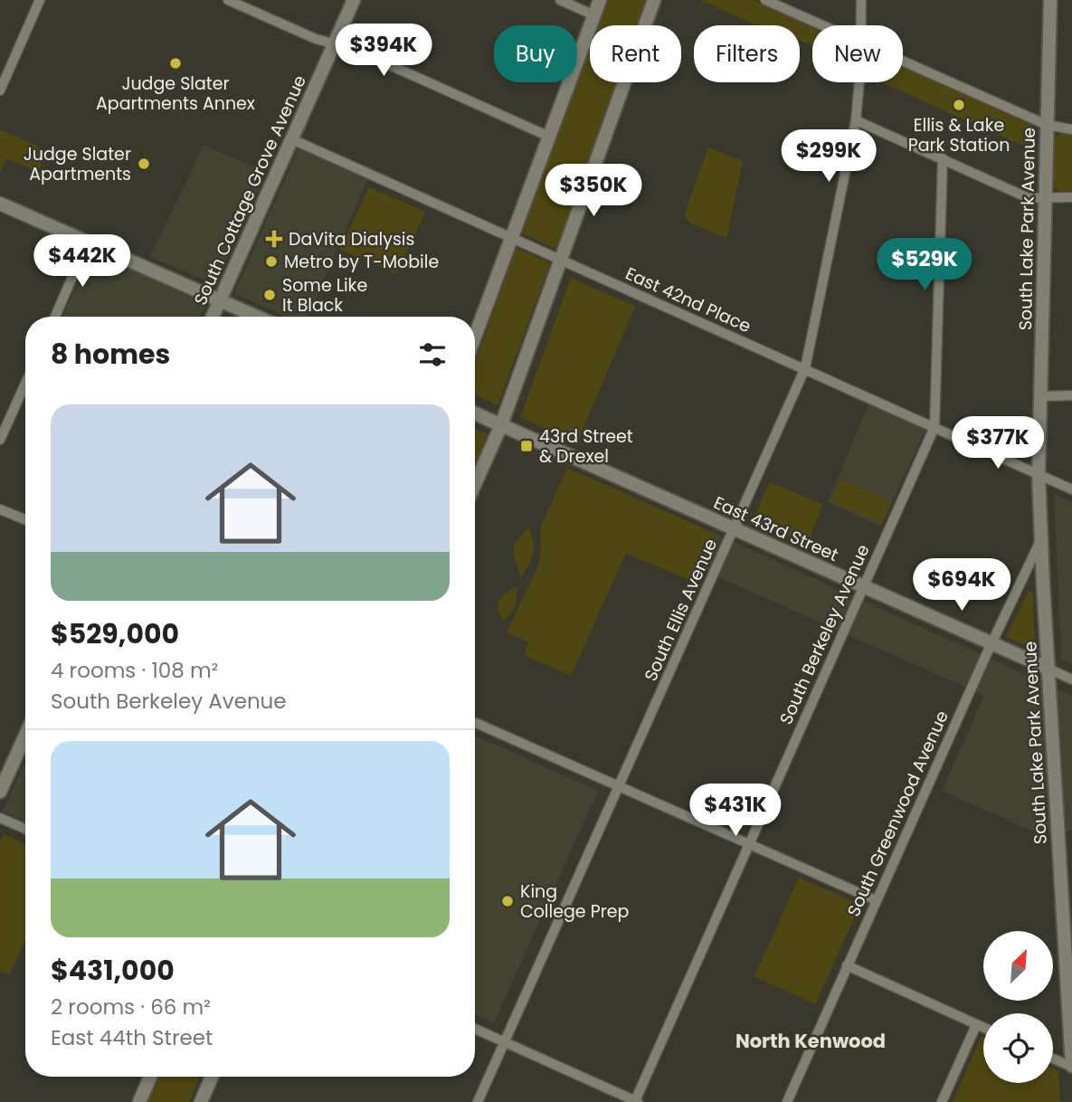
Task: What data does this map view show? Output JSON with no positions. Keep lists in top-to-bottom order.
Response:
{
  "streets": {
    "street": [
      "South Cottage Grove Avenue",
      "South Lake Park Avenue",
      "East 42nd Place",
      "East 43rd Street",
      "South Ellis Avenue",
      "South Berkeley Avenue",
      "South Greenwood Avenue"
    ]
  },
  "crossings": [
    ["South Cottage Grove Avenue", "East 42nd Place"],
    ["South Lake Park Avenue", "East 42nd Place"],
    ["South Lake Park Avenue", "East 43rd Street"],
    ["South Lake Park Avenue", "South Greenwood Avenue"],
    ["East 42nd Place", "South Ellis Avenue"],
    ["East 42nd Place", "South Berkeley Avenue"],
    ["East 43rd Street", "South Ellis Avenue"],
    ["East 43rd Street", "South Berkeley Avenue"],
    ["East 43rd Street", "South Greenwood Avenue"]
  ],
  "districts": ["North Kenwood"],
  "places": {
    "other": [
      "Judge Slater Apartments Annex",
      "Ellis & Lake Park Station",
      "Judge Slater Apartments",
      "Metro by T-Mobile",
      "Some Like It Black",
      "King College Prep"
    ],
    "health": ["DaVita Dialysis"],
    "transit": ["43rd Street & Drexel"]
  },
  "north": "top right",
  "page": {
    "price": [
      "$394K",
      "$299K",
      "$350K",
      "$442K",
      "$529K",
      "$377K",
      "$694K",
      "$431K"
    ],
    "chip": [
      "Buy",
      "Rent",
      "Filters",
      "New"
    ],
    "heading": "8 homes",
    "list": [
      {
        "name": "$529,000",
        "note": "4 rooms · 108 m² · South Berkeley Avenue"
      },
      {
        "name": "$431,000",
        "note": "2 rooms · 66 m² · East 44th Street"
      }
    ]
  }
}
